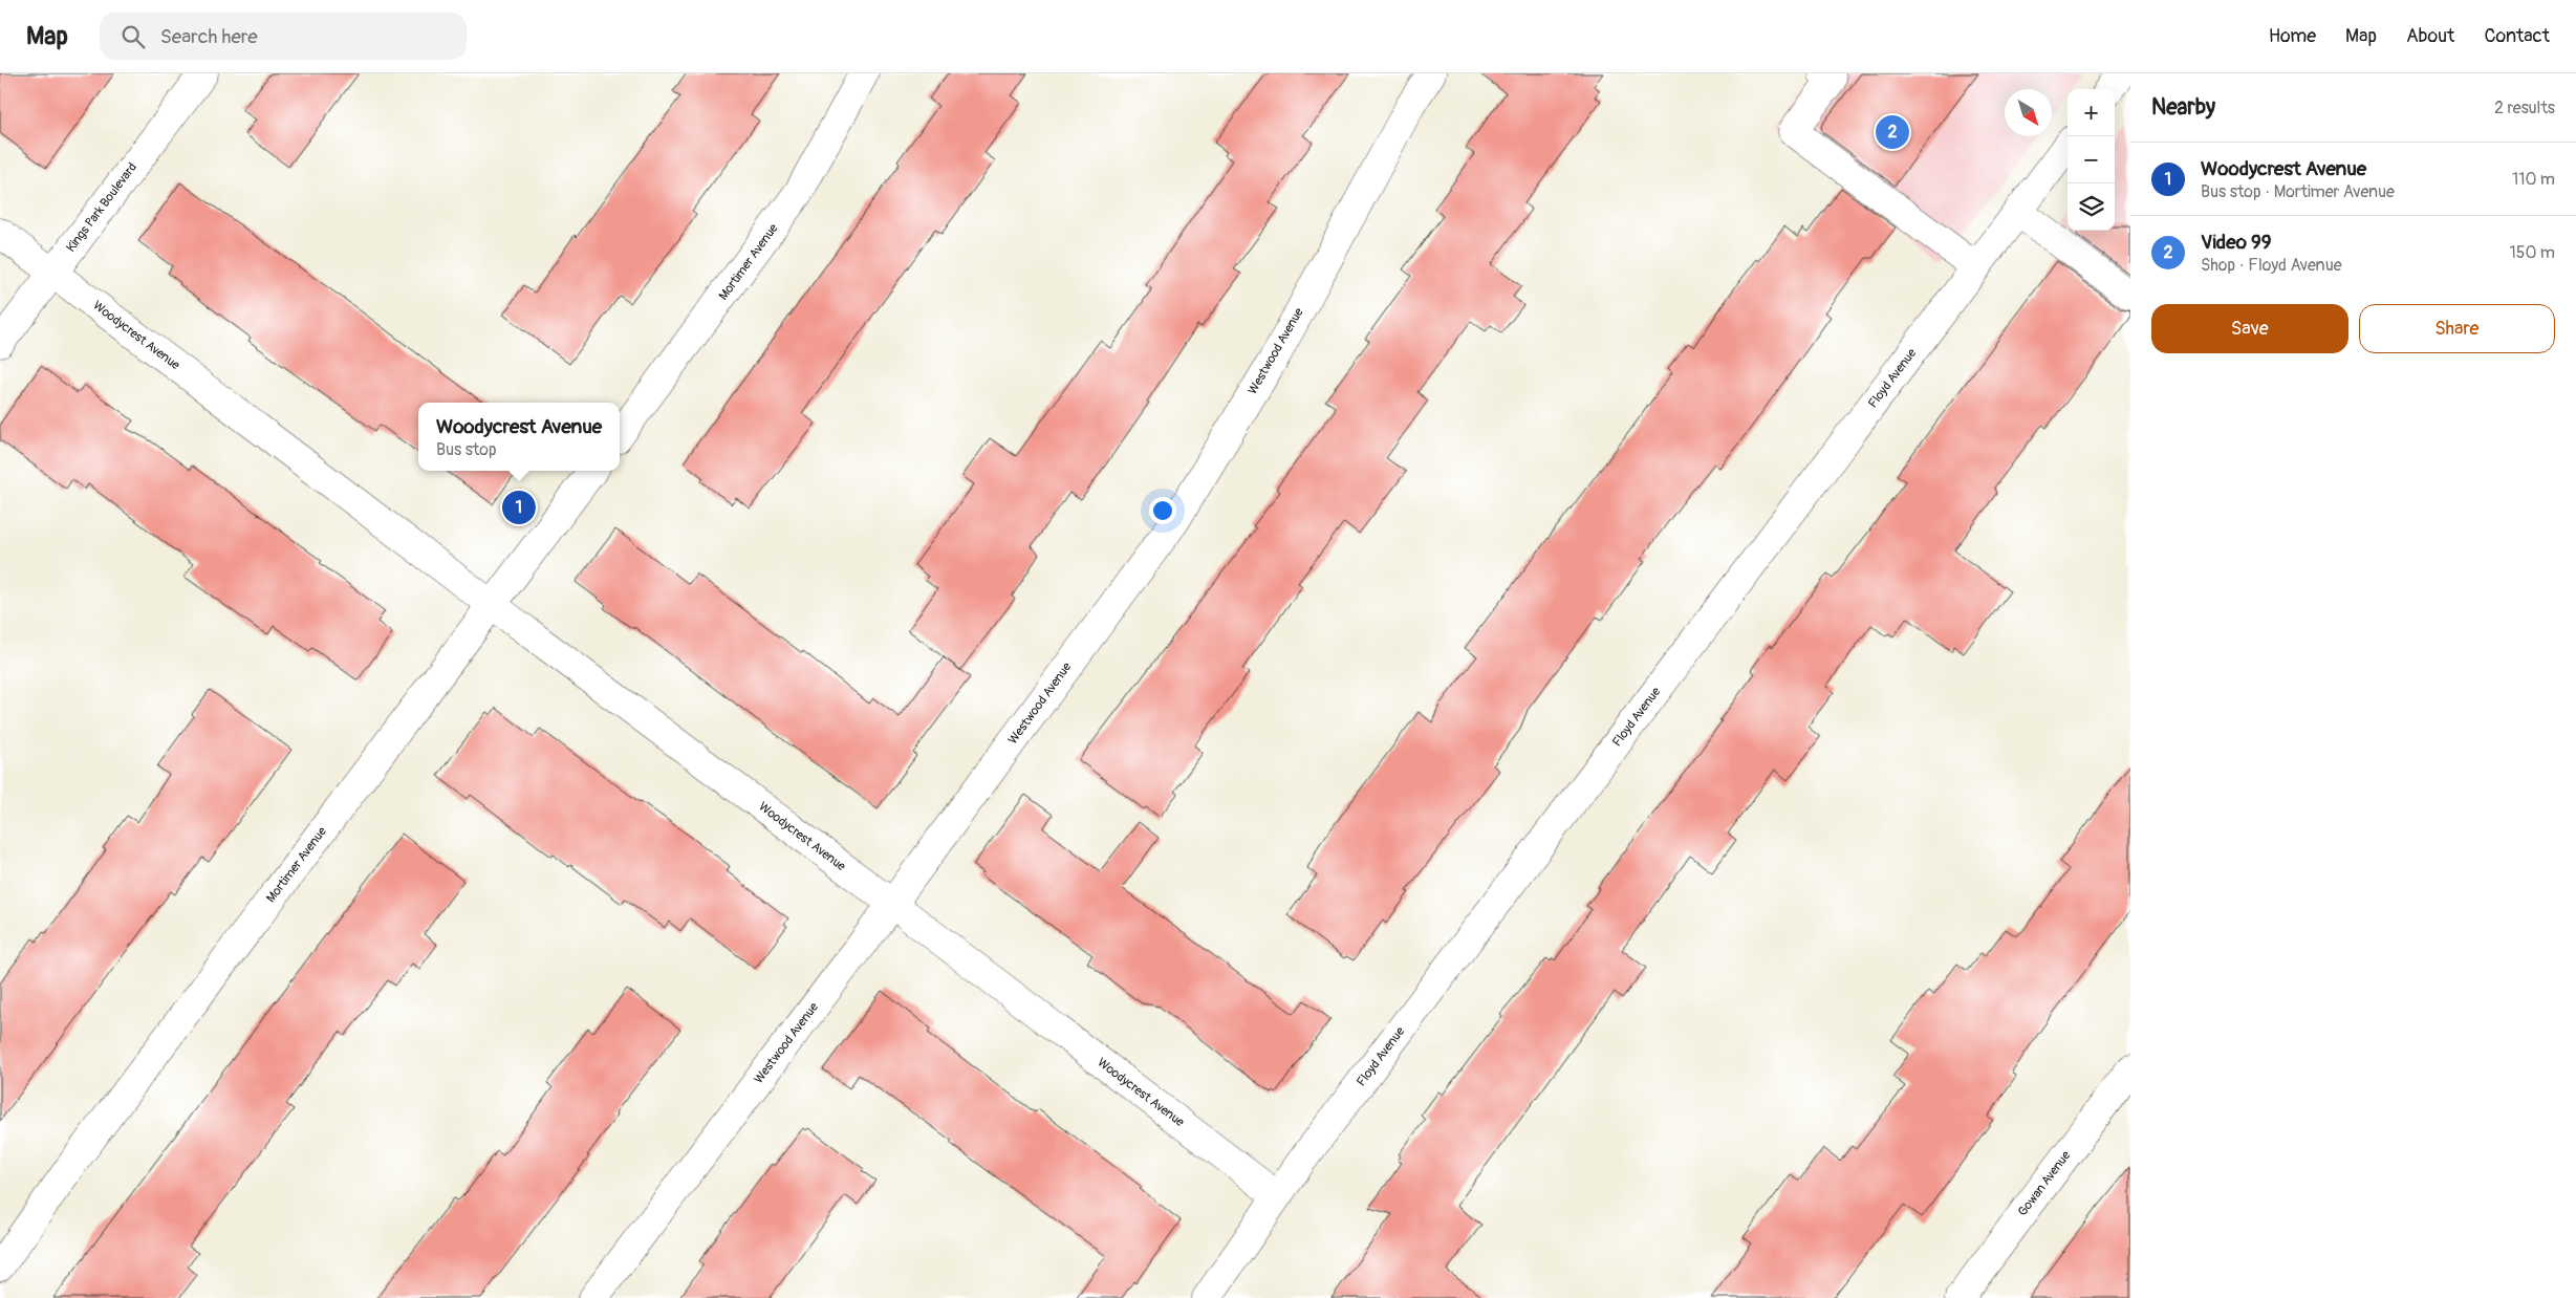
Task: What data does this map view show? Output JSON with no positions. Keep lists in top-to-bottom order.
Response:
{
  "streets": {
    "street": [
      "Kings Park Boulevard",
      "Mortimer Avenue",
      "Woodycrest Avenue",
      "Westwood Avenue",
      "Floyd Avenue",
      "Gowan Avenue"
    ]
  },
  "crossings": [
    ["Kings Park Boulevard", "Woodycrest Avenue"],
    ["Mortimer Avenue", "Woodycrest Avenue"],
    ["Woodycrest Avenue", "Westwood Avenue"],
    ["Woodycrest Avenue", "Floyd Avenue"]
  ],
  "north": "bottom right",
  "page": {
    "header": "Map",
    "search": "Search here",
    "nav": [
      "Home",
      "Map",
      "About",
      "Contact"
    ],
    "heading": ["Nearby", "2 results"],
    "map_buttons": ["+", "−"],
    "pins": ["2", "1"],
    "list": [
      {
        "mark": "1",
        "name": "Woodycrest Avenue",
        "note": "Bus stop · Mortimer Avenue",
        "value": "110 m"
      },
      {
        "mark": "2",
        "name": "Video 99",
        "note": "Shop · Floyd Avenue",
        "value": "150 m"
      }
    ],
    "buttons": ["Save", "Share"],
    "popup": ["Woodycrest Avenue", "Bus stop"]
  }
}
